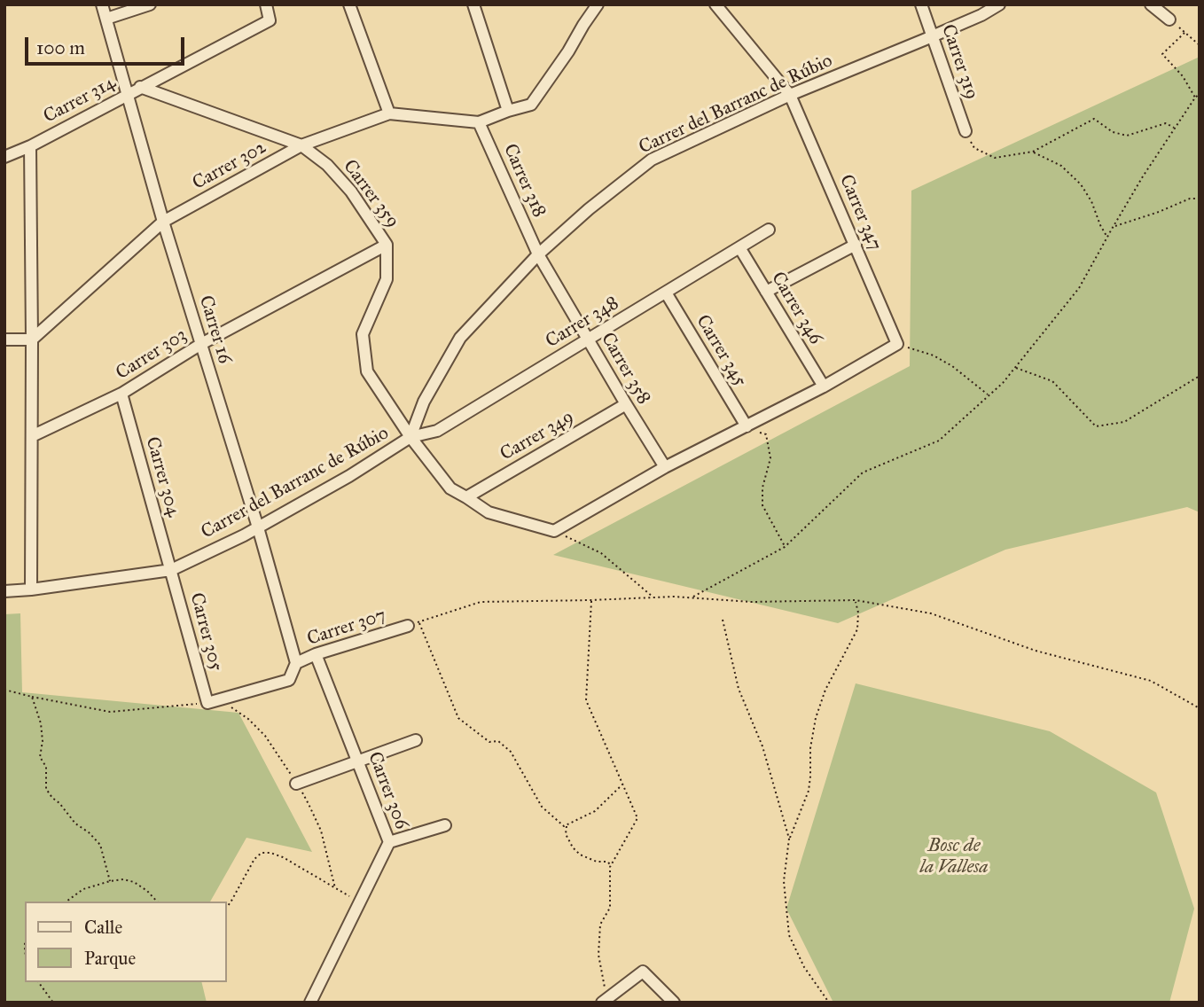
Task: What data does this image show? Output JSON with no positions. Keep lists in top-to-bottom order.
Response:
{
  "streets": {
    "street": [
      "Carrer 319",
      "Carrer 314",
      "Carrer del Barranc de Rúbio",
      "Carrer 302",
      "Carrer 318",
      "Carrer 359",
      "Carrer 347",
      "Carrer 346",
      "Carrer 348",
      "Carrer 16",
      "Carrer 345",
      "Carrer 303",
      "Carrer 358",
      "Carrer 349",
      "Carrer 304",
      "Carrer 307",
      "Carrer 305",
      "Carrer 306"
    ]
  },
  "crossings": [
    ["Carrer 319", "Carrer del Barranc de Rúbio"],
    ["Carrer 314", "Carrer 359"],
    ["Carrer 314", "Carrer 16"],
    ["Carrer del Barranc de Rúbio", "Carrer 318"],
    ["Carrer del Barranc de Rúbio", "Carrer 359"],
    ["Carrer del Barranc de Rúbio", "Carrer 347"],
    ["Carrer del Barranc de Rúbio", "Carrer 348"],
    ["Carrer del Barranc de Rúbio", "Carrer 16"],
    ["Carrer del Barranc de Rúbio", "Carrer 358"],
    ["Carrer del Barranc de Rúbio", "Carrer 304"],
    ["Carrer del Barranc de Rúbio", "Carrer 305"],
    ["Carrer 302", "Carrer 318"],
    ["Carrer 302", "Carrer 359"],
    ["Carrer 302", "Carrer 16"],
    ["Carrer 318", "Carrer 358"],
    ["Carrer 359", "Carrer 348"],
    ["Carrer 359", "Carrer 303"],
    ["Carrer 359", "Carrer 349"],
    ["Carrer 346", "Carrer 348"],
    ["Carrer 348", "Carrer 345"],
    ["Carrer 348", "Carrer 358"],
    ["Carrer 16", "Carrer 303"],
    ["Carrer 16", "Carrer 307"],
    ["Carrer 303", "Carrer 304"],
    ["Carrer 358", "Carrer 349"],
    ["Carrer 304", "Carrer 305"],
    ["Carrer 307", "Carrer 305"],
    ["Carrer 307", "Carrer 306"]
  ],
  "parks": ["Bosc de la Vallesa"],
  "legend": ["Calle", "Parque"],
  "scale_bar": "100 m"
}
